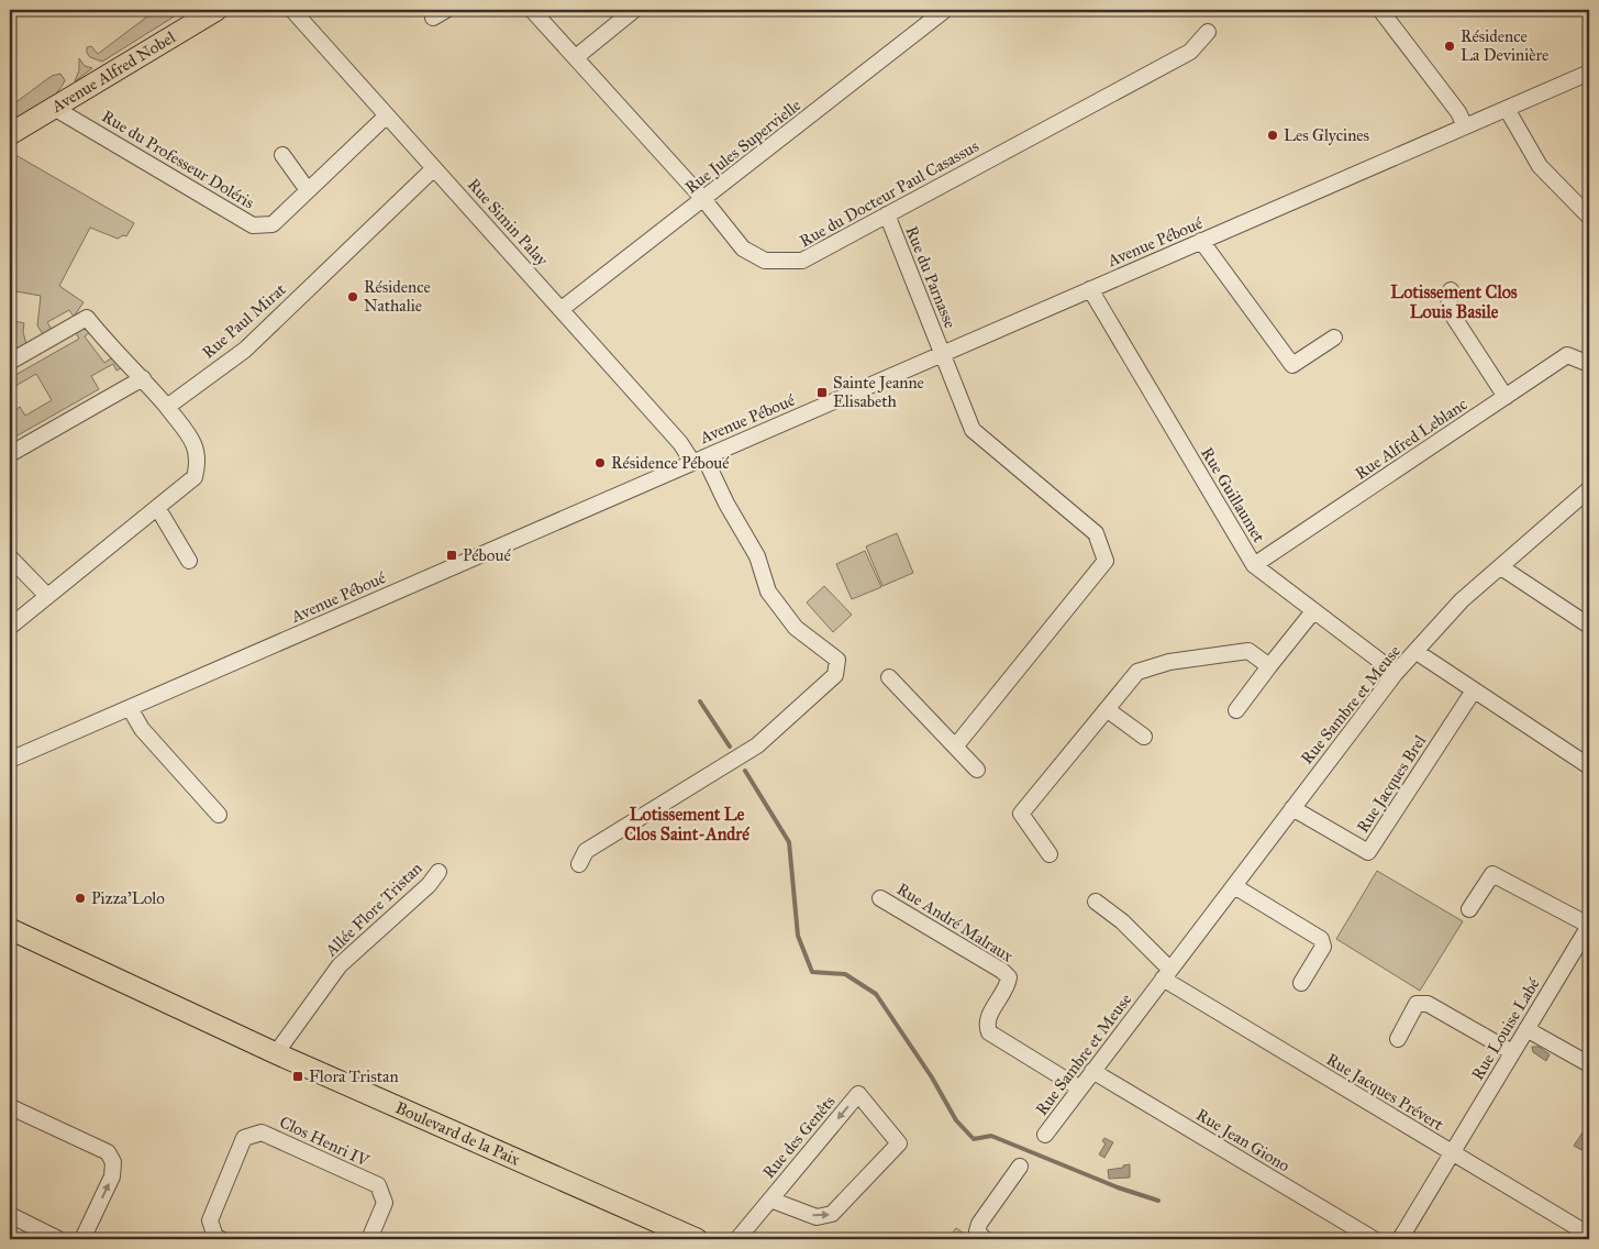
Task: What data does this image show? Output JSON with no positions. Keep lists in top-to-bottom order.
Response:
{
  "streets": {
    "main road": ["Avenue Alfred Nobel", "Boulevard de la Paix"],
    "street": [
      "Rue Jules Supervielle",
      "Rue du Professeur Doléris",
      "Rue du Docteur Paul Casassus",
      "Rue Simin Palay",
      "Avenue Péboué",
      "Rue du Parnasse",
      "Rue Paul Mirat",
      "Rue Alfred Leblanc",
      "Rue Guillaumet",
      "Rue Sambre et Meuse",
      "Rue Jacques Brel",
      "Allée Flore Tristan",
      "Rue André Malraux",
      "Rue Louise Labé",
      "Rue Jacques Prévert",
      "Rue des Genêts",
      "Rue Jean Giono",
      "Clos Henri IV"
    ]
  },
  "crossings": [
    ["Avenue Alfred Nobel", "Rue du Professeur Doléris"],
    ["Rue Jules Supervielle", "Rue du Docteur Paul Casassus"],
    ["Rue Jules Supervielle", "Rue Simin Palay"],
    ["Rue du Professeur Doléris", "Rue Simin Palay"],
    ["Rue du Docteur Paul Casassus", "Rue du Parnasse"],
    ["Rue Simin Palay", "Avenue Péboué"],
    ["Rue Simin Palay", "Rue Paul Mirat"],
    ["Avenue Péboué", "Rue du Parnasse"],
    ["Avenue Péboué", "Rue Guillaumet"],
    ["Rue Alfred Leblanc", "Rue Guillaumet"],
    ["Rue Guillaumet", "Rue Sambre et Meuse"],
    ["Rue Sambre et Meuse", "Rue Jacques Brel"],
    ["Rue Sambre et Meuse", "Rue André Malraux"],
    ["Rue Sambre et Meuse", "Rue Jacques Prévert"],
    ["Rue Sambre et Meuse", "Rue Jean Giono"],
    ["Allée Flore Tristan", "Boulevard de la Paix"],
    ["Rue Louise Labé", "Rue Jacques Prévert"]
  ],
  "districts": ["Lotissement Clos Louis Basile", "Lotissement Le Clos Saint-André"],
  "places": {
    "other": [
      "Résidence La Devinière",
      "Les Glycines",
      "Résidence Nathalie",
      "Résidence Péboué",
      "Pizza'Lolo"
    ],
    "transit": ["Sainte Jeanne Elisabeth", "Péboué", "Flora Tristan"]
  }
}
